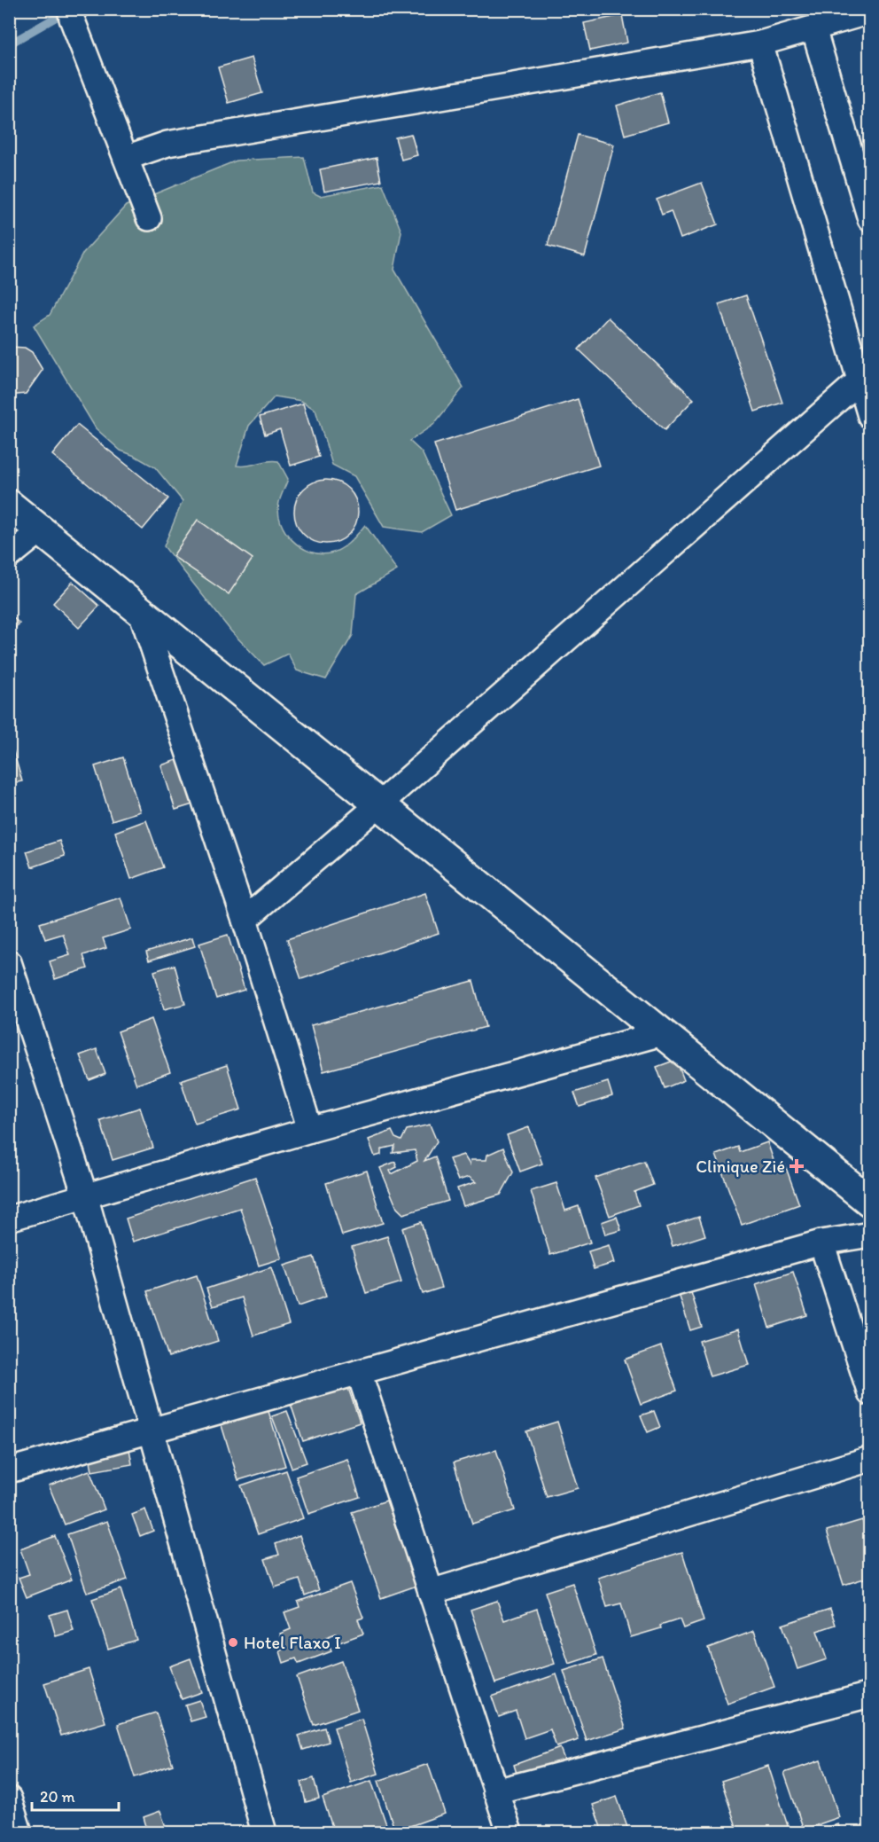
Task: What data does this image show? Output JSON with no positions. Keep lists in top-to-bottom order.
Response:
{
  "places": {
    "health": ["Clinique Zié"],
    "other": ["Hotel Flaxo I"]
  },
  "scale_bar": "20 m"
}
